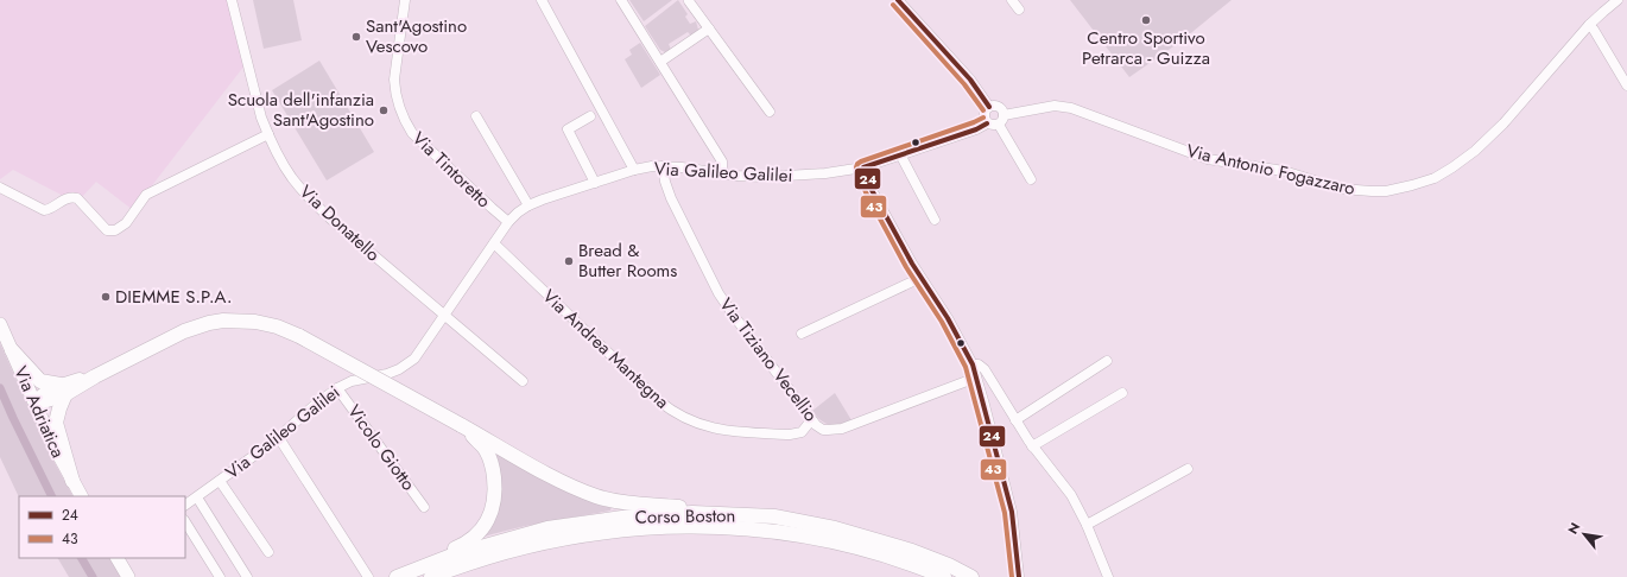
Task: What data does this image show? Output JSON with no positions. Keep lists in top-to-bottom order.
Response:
{
  "streets": {
    "highway": ["Corso Boston"],
    "main road": ["Via Adriatica"],
    "street": [
      "Via Tintoretto",
      "Via Antonio Fogazzaro",
      "Via Galileo Galilei",
      "Via Donatello",
      "Via Andrea Mantegna",
      "Via Tiziano Vecellio",
      "Vicolo Giotto"
    ]
  },
  "crossings": [
    ["Via Tintoretto", "Via Galileo Galilei"],
    ["Via Antonio Fogazzaro", "Via Galileo Galilei"],
    ["Via Galileo Galilei", "Via Donatello"],
    ["Via Galileo Galilei", "Via Andrea Mantegna"],
    ["Via Galileo Galilei", "Via Tiziano Vecellio"],
    ["Via Galileo Galilei", "Vicolo Giotto"],
    ["Via Andrea Mantegna", "Via Tiziano Vecellio"]
  ],
  "places": [
    "Centro Sportivo Petrarca - Guizza",
    "Sant'Agostino Vescovo",
    "Scuola dell'infanzia Sant'Agostino",
    "Bread & Butter Rooms",
    "DIEMME S.P.A."
  ],
  "lines": ["transit line 24", "transit line 43"],
  "legend": ["24", "43"],
  "north": "top left"
}
